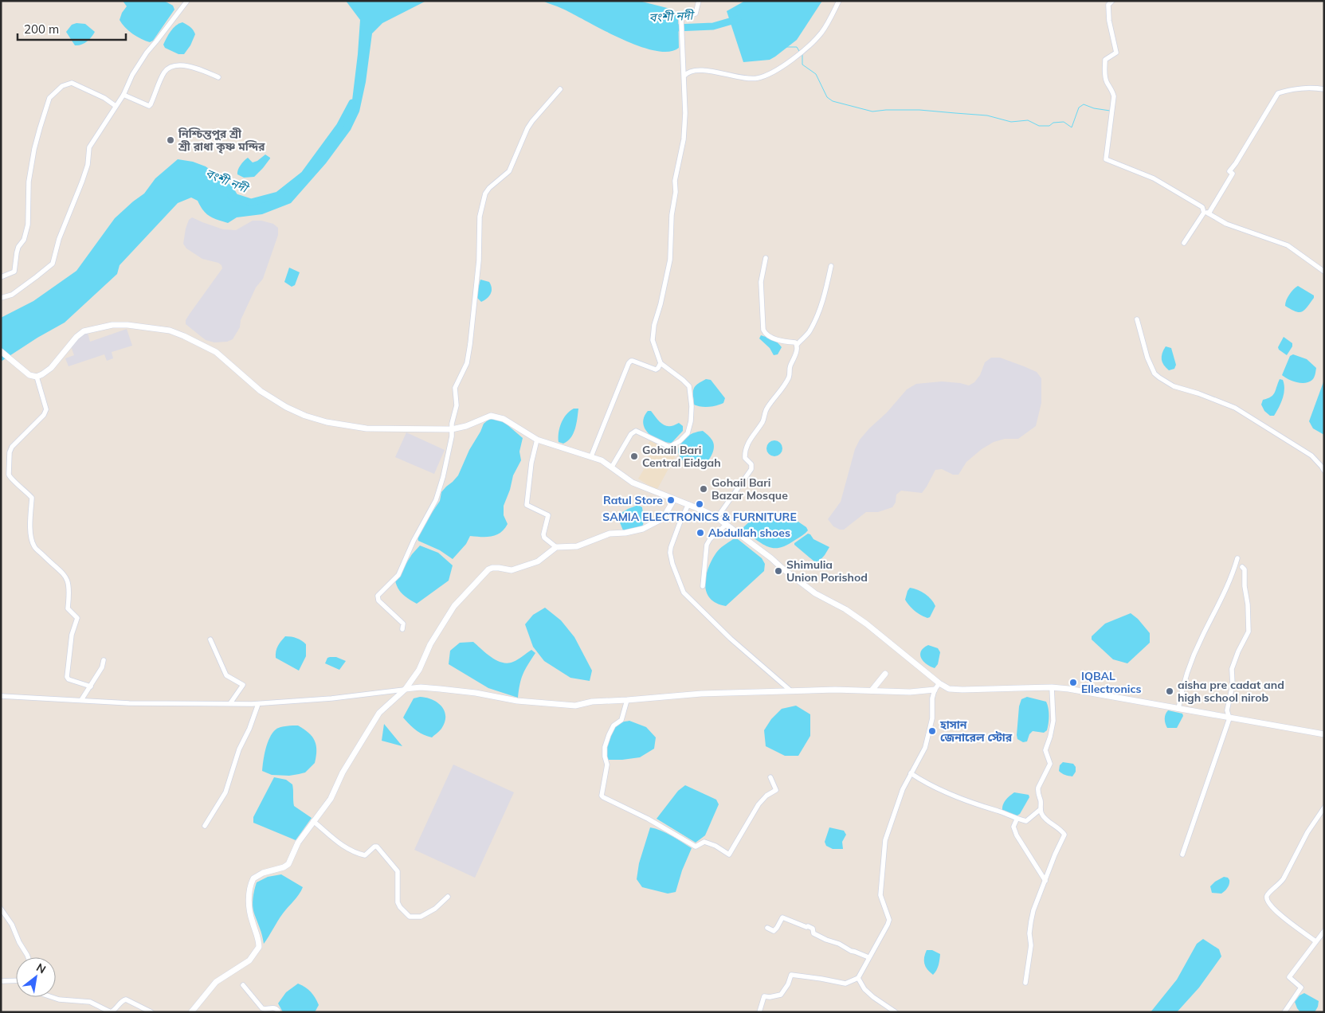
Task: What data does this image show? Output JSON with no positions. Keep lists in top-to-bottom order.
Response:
{
  "water": ["বংশী নদী"],
  "places": [
    "নিশ্চিন্তপুর শ্রী শ্রী রাধা কৃষ্ণ মন্দির",
    "Gohail Bari Central Eidgah",
    "Gohail Bari Bazar Mosque",
    "Ratul Store",
    "SAMIA ELECTRONICS & FURNITURE",
    "Abdullah shoes",
    "Shimulia Union Porishod",
    "IQBAL Ellectronics",
    "aisha pre cadat and high school nirob",
    "হাসান জেনারেল স্টোর"
  ],
  "scale_bar": "200 m",
  "north": "top right"
}
